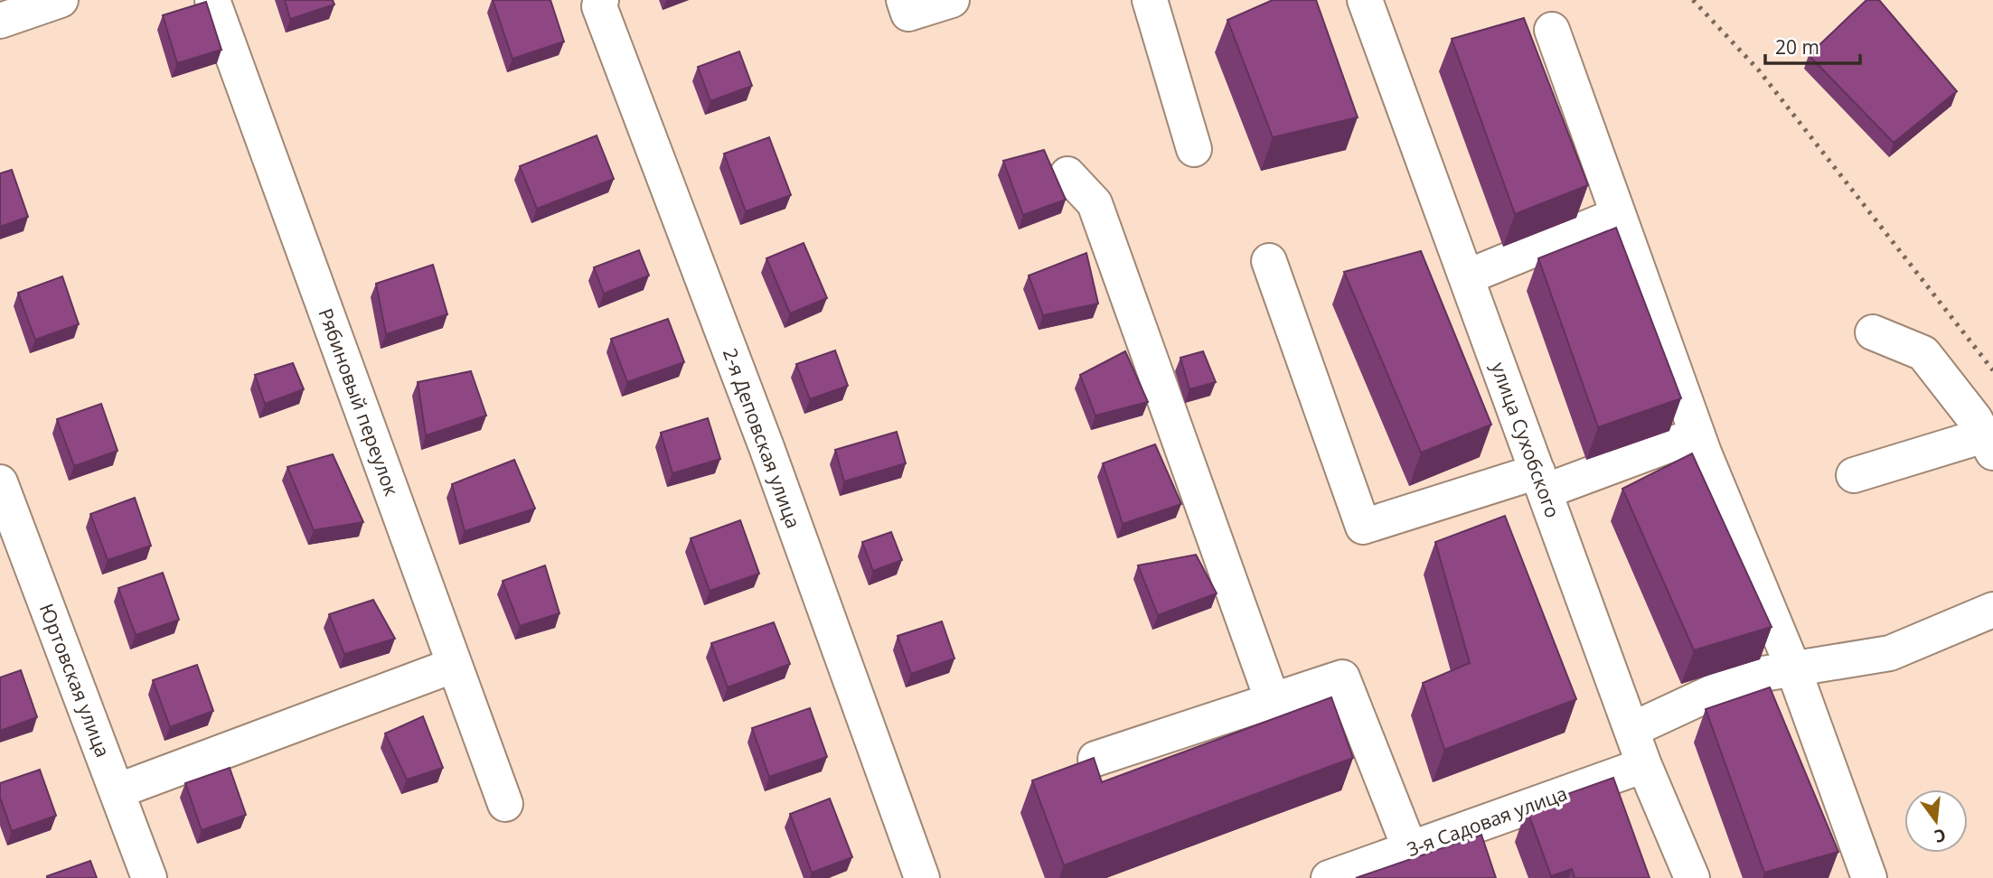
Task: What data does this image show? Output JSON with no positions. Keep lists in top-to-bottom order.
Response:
{
  "streets": {
    "street": [
      "Рябиновый переулок",
      "2-я Деповская улица",
      "улица Сухобского",
      "Юртовская улица",
      "3-я Садовая улица"
    ]
  },
  "crossings": [
    ["улица Сухобского", "3-я Садовая улица"]
  ],
  "scale_bar": "20 m",
  "north": "bottom"
}
